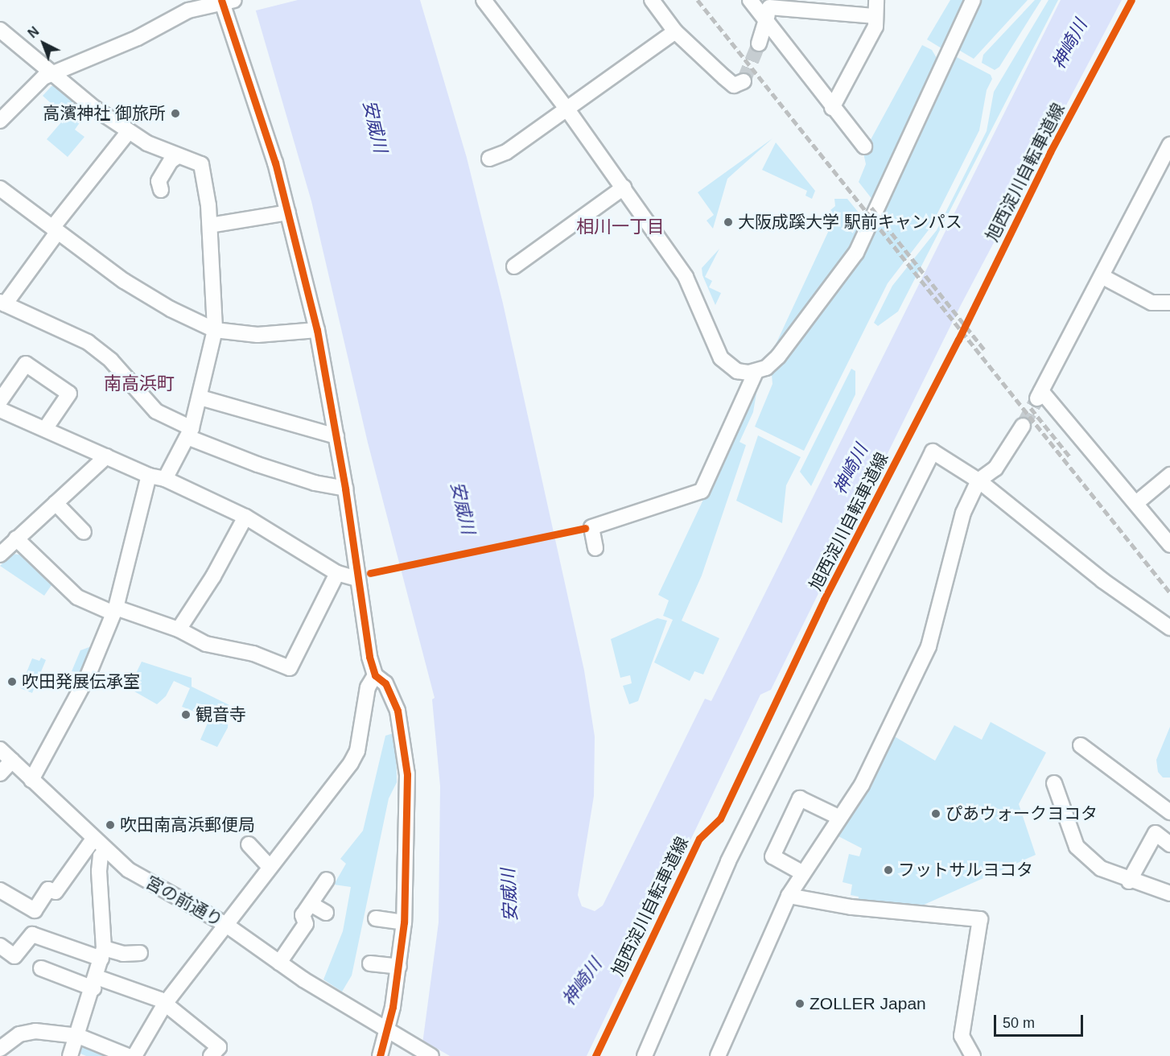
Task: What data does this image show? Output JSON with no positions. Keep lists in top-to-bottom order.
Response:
{
  "streets": {
    "street": ["宮の前通り"],
    "cycle path": ["旭西淀川自転車道線"]
  },
  "districts": ["相川一丁目", "南高浜町"],
  "water": ["神崎川", "安威川"],
  "places": [
    "高濱神社 御旅所",
    "大阪成蹊大学 駅前キャンパス",
    "吹田発展伝承室",
    "観音寺",
    "ぴあウォークヨコタ",
    "吹田南高浜郵便局",
    "フットサルヨコタ",
    "ZOLLER Japan"
  ],
  "scale_bar": "50 m",
  "north": "top left"
}
